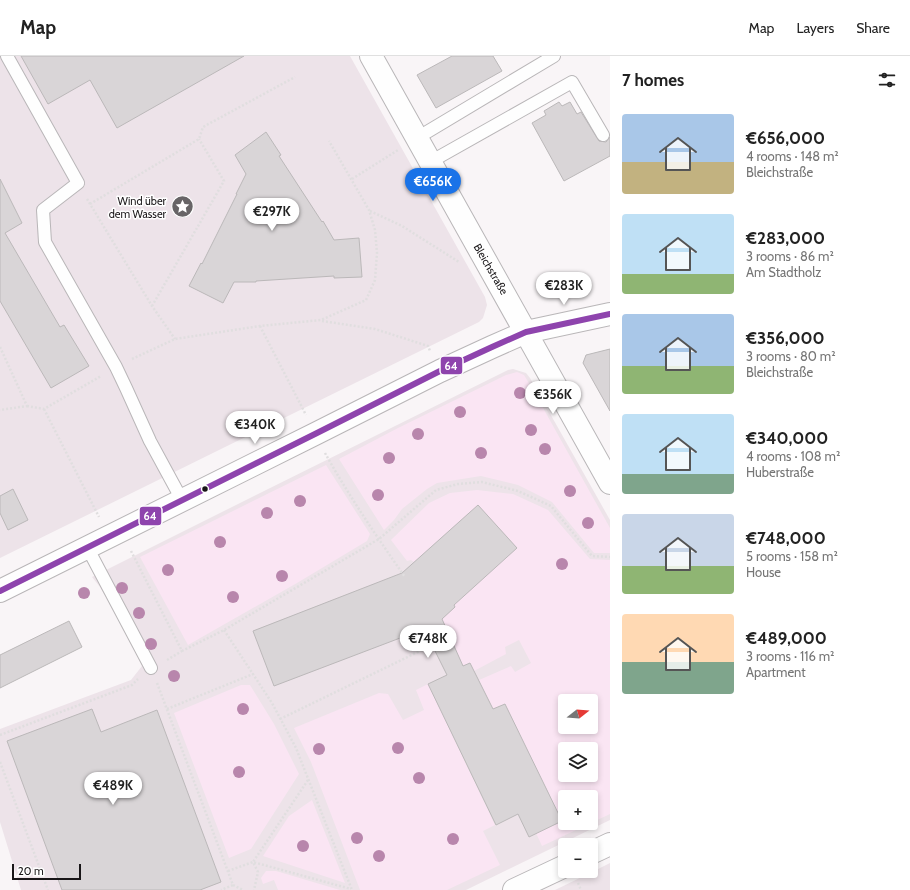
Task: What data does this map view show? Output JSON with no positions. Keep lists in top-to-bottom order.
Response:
{
  "streets": {
    "main road": ["Bleichstraße"]
  },
  "places": {
    "place": ["Wind über dem Wasser"]
  },
  "lines": ["transit line 64"],
  "scale_bar": "20 m",
  "north": "right",
  "page": {
    "header": "Map",
    "nav": ["Map", "Layers", "Share"],
    "heading": "7 homes",
    "list": [
      {
        "name": "€656,000",
        "note": "4 rooms · 148 m² · Bleichstraße"
      },
      {
        "name": "€283,000",
        "note": "3 rooms · 86 m² · Am Stadtholz"
      },
      {
        "name": "€356,000",
        "note": "3 rooms · 80 m² · Bleichstraße"
      },
      {
        "name": "€340,000",
        "note": "4 rooms · 108 m² · Huberstraße"
      },
      {
        "name": "€748,000",
        "note": "5 rooms · 158 m² · House"
      },
      {
        "name": "€489,000",
        "note": "3 rooms · 116 m² · Apartment"
      }
    ],
    "price": [
      "€656K",
      "€297K",
      "€283K",
      "€356K",
      "€340K",
      "€748K",
      "€489K"
    ],
    "map_buttons": ["+", "−"],
    "scale": "20 m"
  }
}
